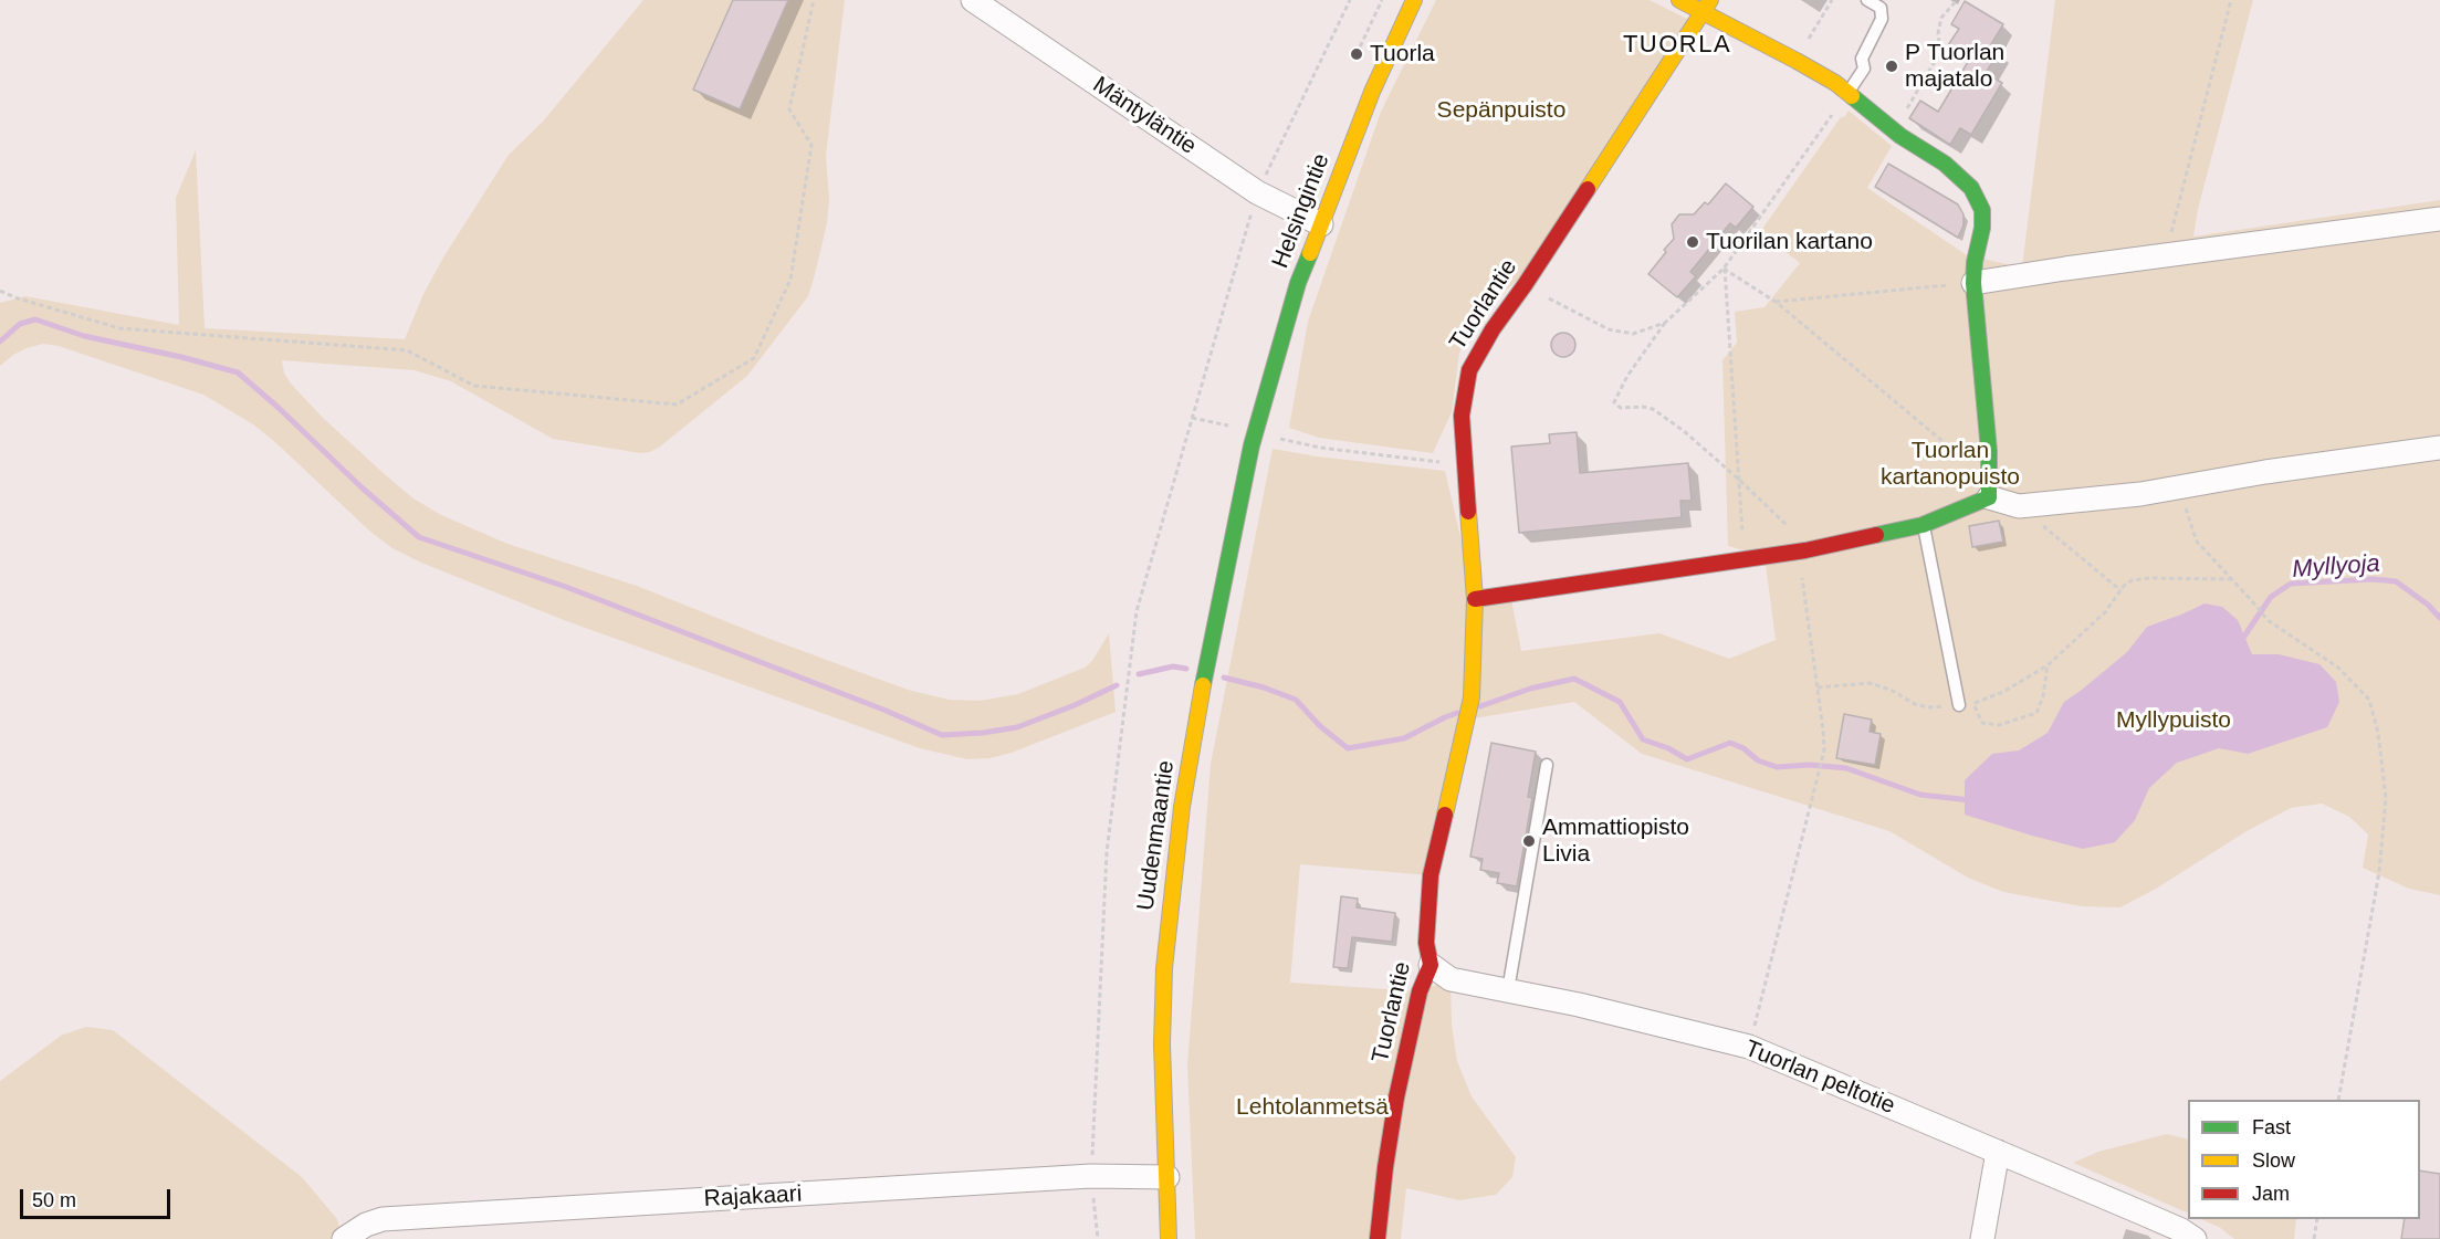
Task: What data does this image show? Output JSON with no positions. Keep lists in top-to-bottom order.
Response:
{
  "streets": {
    "street": [
      "Mäntyläntie",
      "Helsingintie",
      "Tuorlantie",
      "Uudenmaantie",
      "Tuorlan peltotie",
      "Rajakaari"
    ]
  },
  "crossings": [
    ["Mäntyläntie", "Helsingintie"],
    ["Helsingintie", "Uudenmaantie"],
    ["Tuorlantie", "Tuorlan peltotie"],
    ["Uudenmaantie", "Rajakaari"]
  ],
  "districts": ["TUORLA"],
  "water": ["Myllyoja"],
  "parks": [
    "Sepänpuisto",
    "Tuorlan kartanopuisto",
    "Myllypuisto",
    "Lehtolanmetsä"
  ],
  "places": [
    "Tuorla",
    "P Tuorlan majatalo",
    "Tuorilan kartano",
    "Ammattiopisto Livia"
  ],
  "legend": ["Fast", "Slow", "Jam"],
  "scale_bar": "50 m"
}
